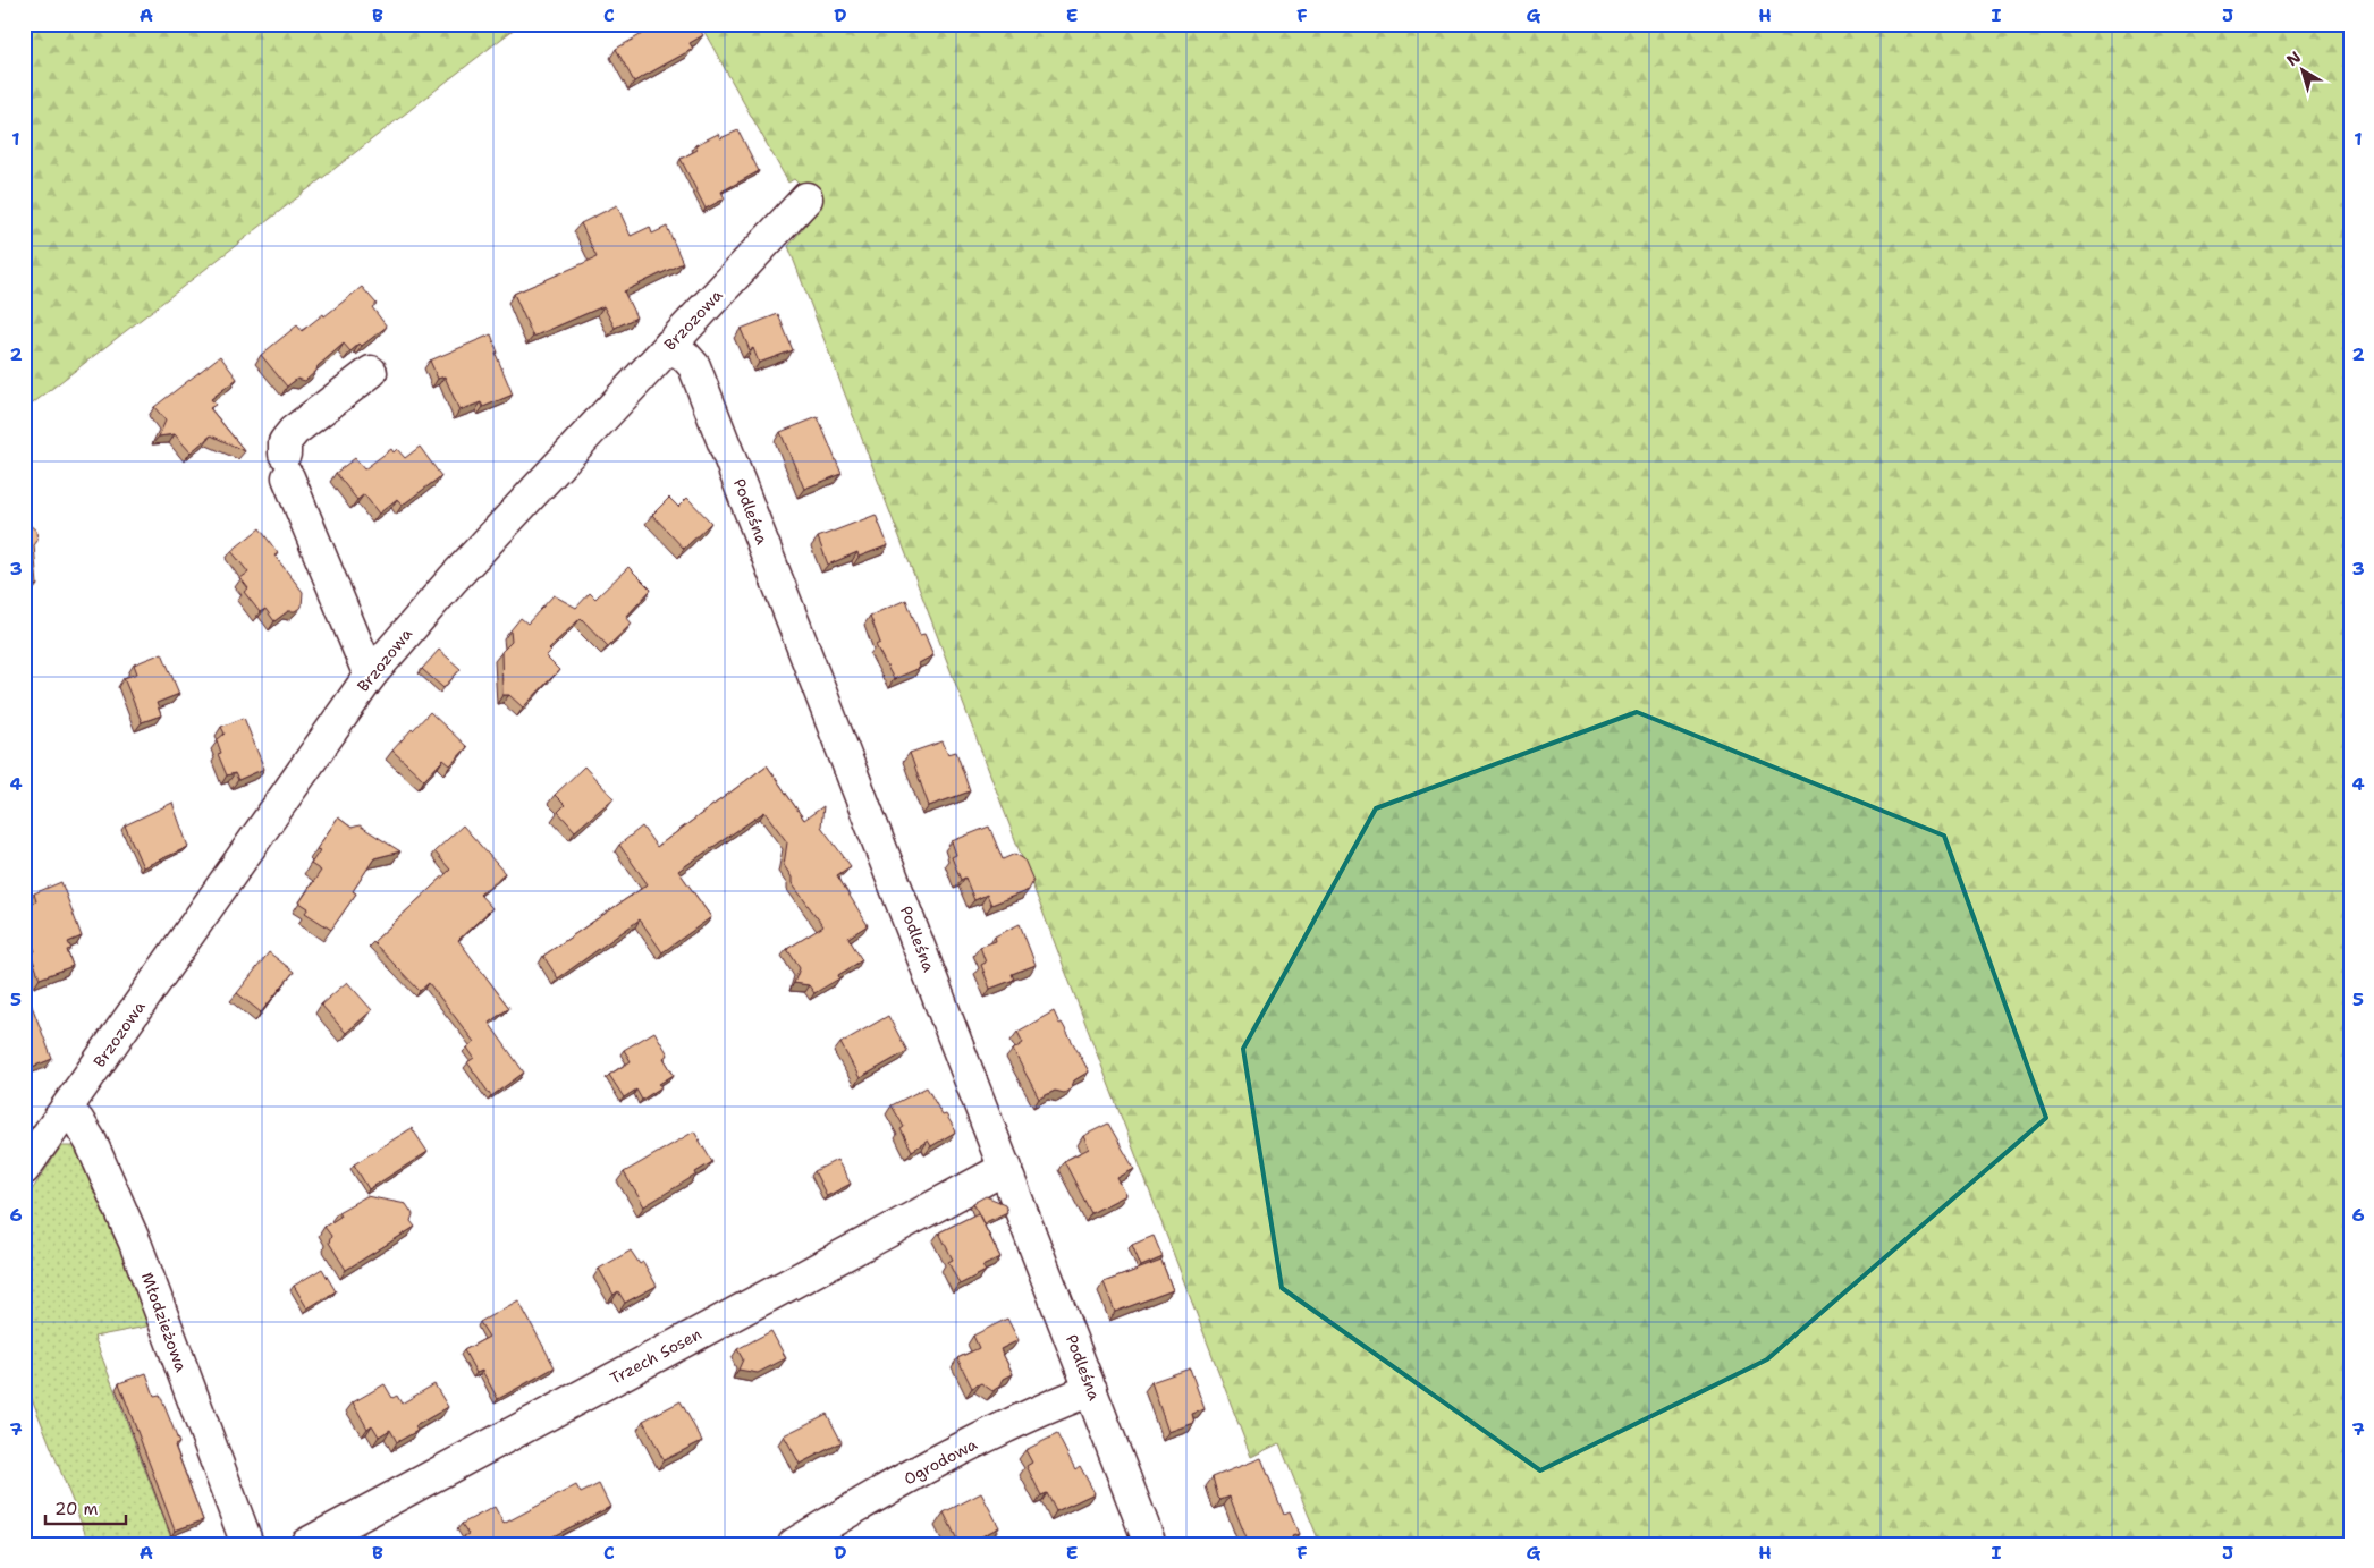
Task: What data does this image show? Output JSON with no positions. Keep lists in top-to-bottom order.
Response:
{
  "streets": {
    "street": [
      "Brzozowa",
      "Podleśna",
      "Młodzieżowa",
      "Trzech Sosen",
      "Ogrodowa"
    ]
  },
  "crossings": [
    ["Brzozowa", "Podleśna"],
    ["Brzozowa", "Młodzieżowa"],
    ["Podleśna", "Trzech Sosen"],
    ["Podleśna", "Ogrodowa"]
  ],
  "scale_bar": "20 m",
  "north": "top left",
  "grid": {
    "columns": [
      "A",
      "B",
      "C",
      "D",
      "E",
      "F",
      "G",
      "H",
      "I",
      "J"
    ],
    "rows": [
      "1",
      "2",
      "3",
      "4",
      "5",
      "6",
      "7"
    ]
  }
}
